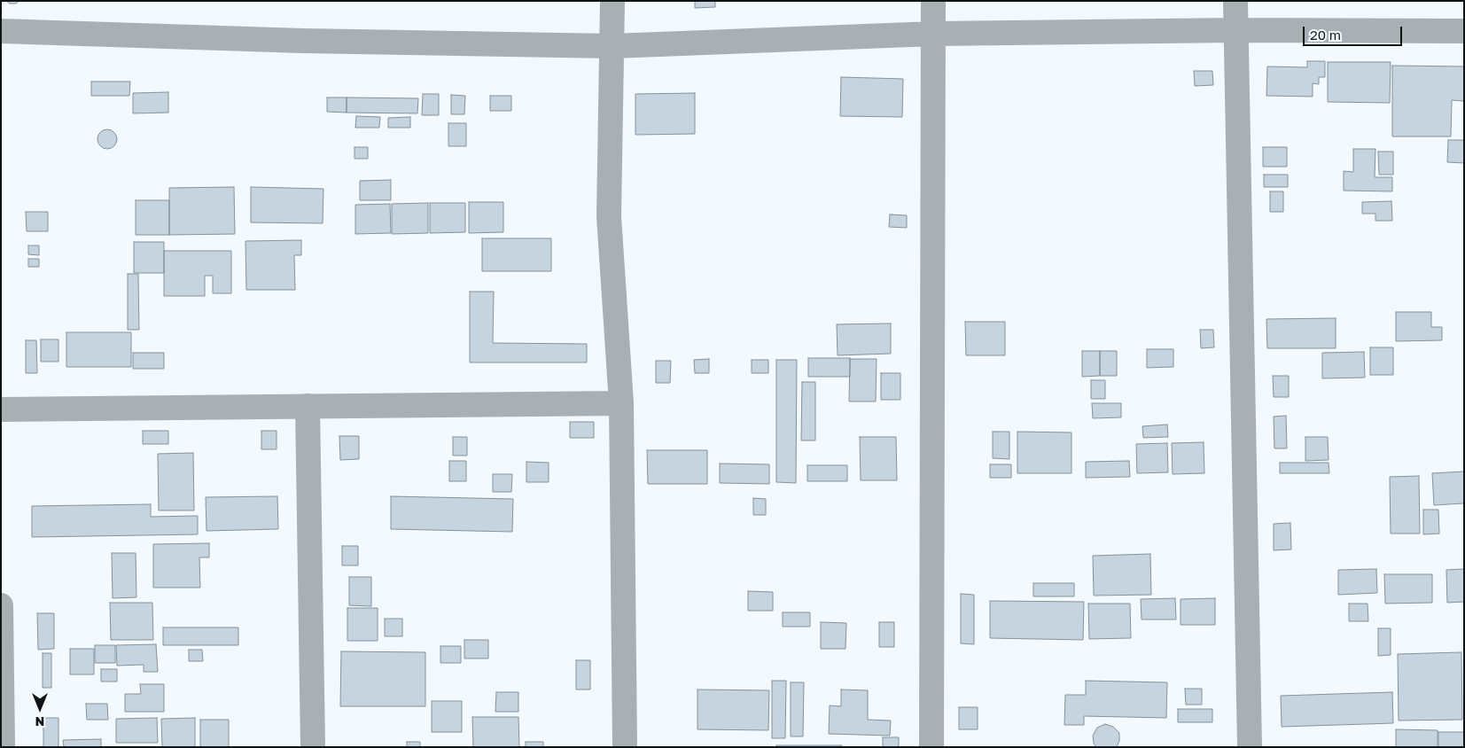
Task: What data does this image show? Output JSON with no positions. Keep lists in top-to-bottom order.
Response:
{
  "scale_bar": "20 m",
  "north": "bottom"
}
